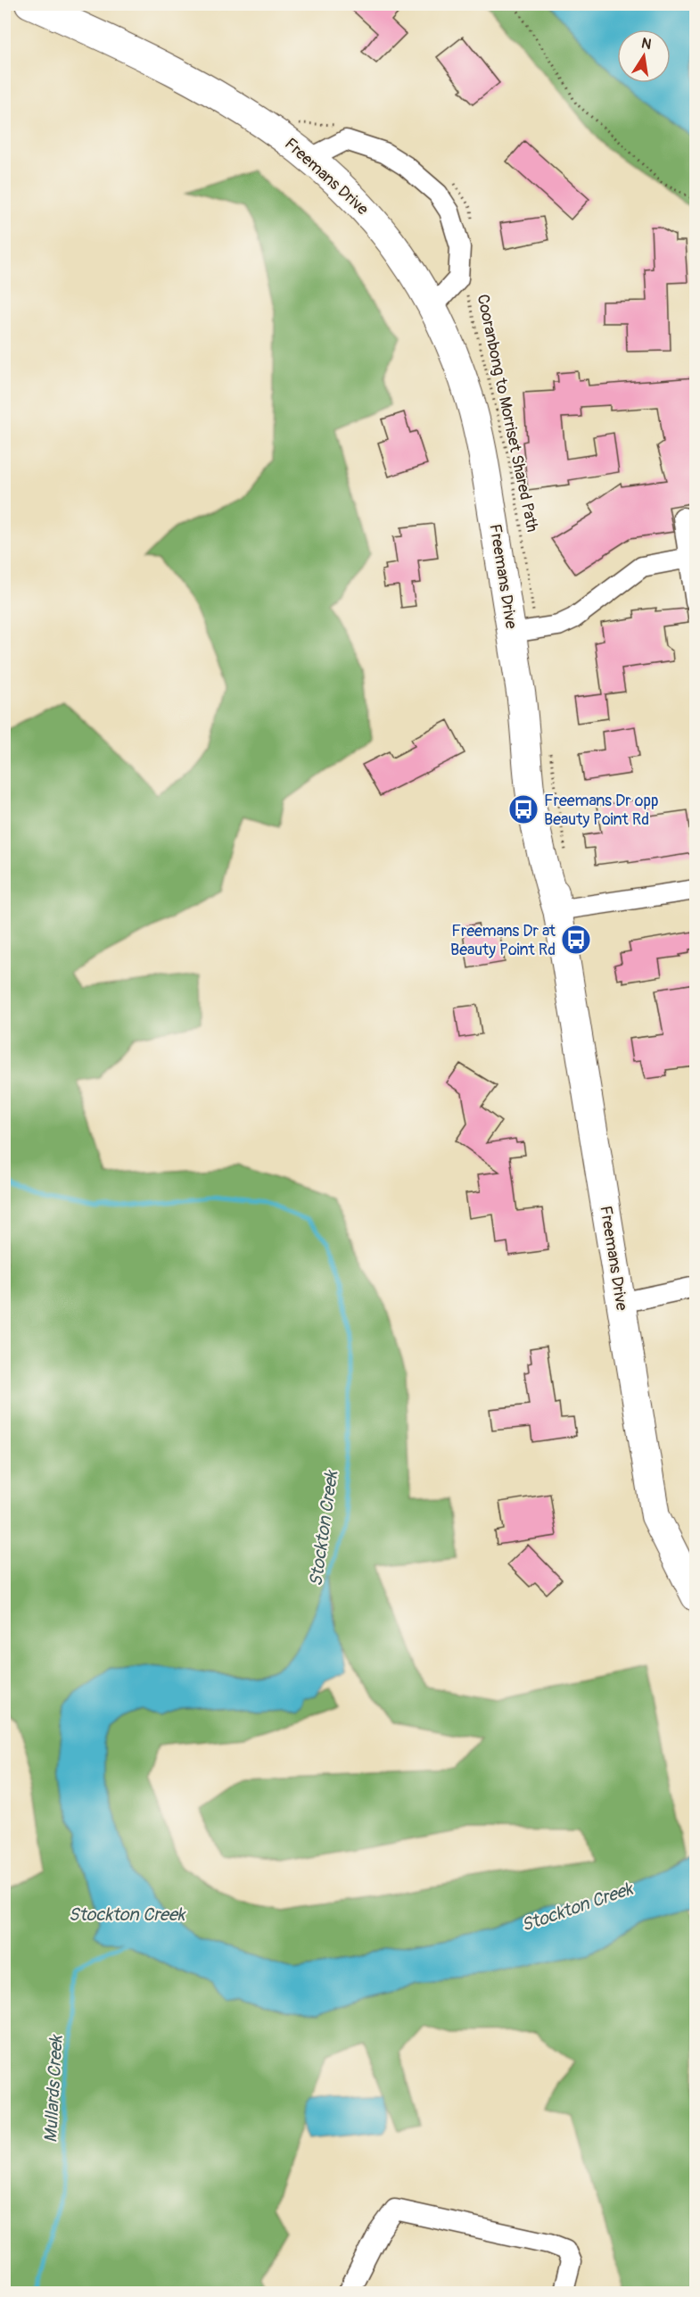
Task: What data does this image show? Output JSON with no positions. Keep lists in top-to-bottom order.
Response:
{
  "streets": {
    "main road": ["Freemans Drive"],
    "path": ["Cooranbong to Morriset Shared Path"]
  },
  "crossings": [
    ["Freemans Drive", "Cooranbong to Morriset Shared Path"]
  ],
  "water": ["Stockton Creek", "Mullards Creek"],
  "places": {
    "bus stop": ["Freemans Dr opp Beauty Point Rd", "Freemans Dr at Beauty Point Rd"]
  },
  "north": "top"
}
